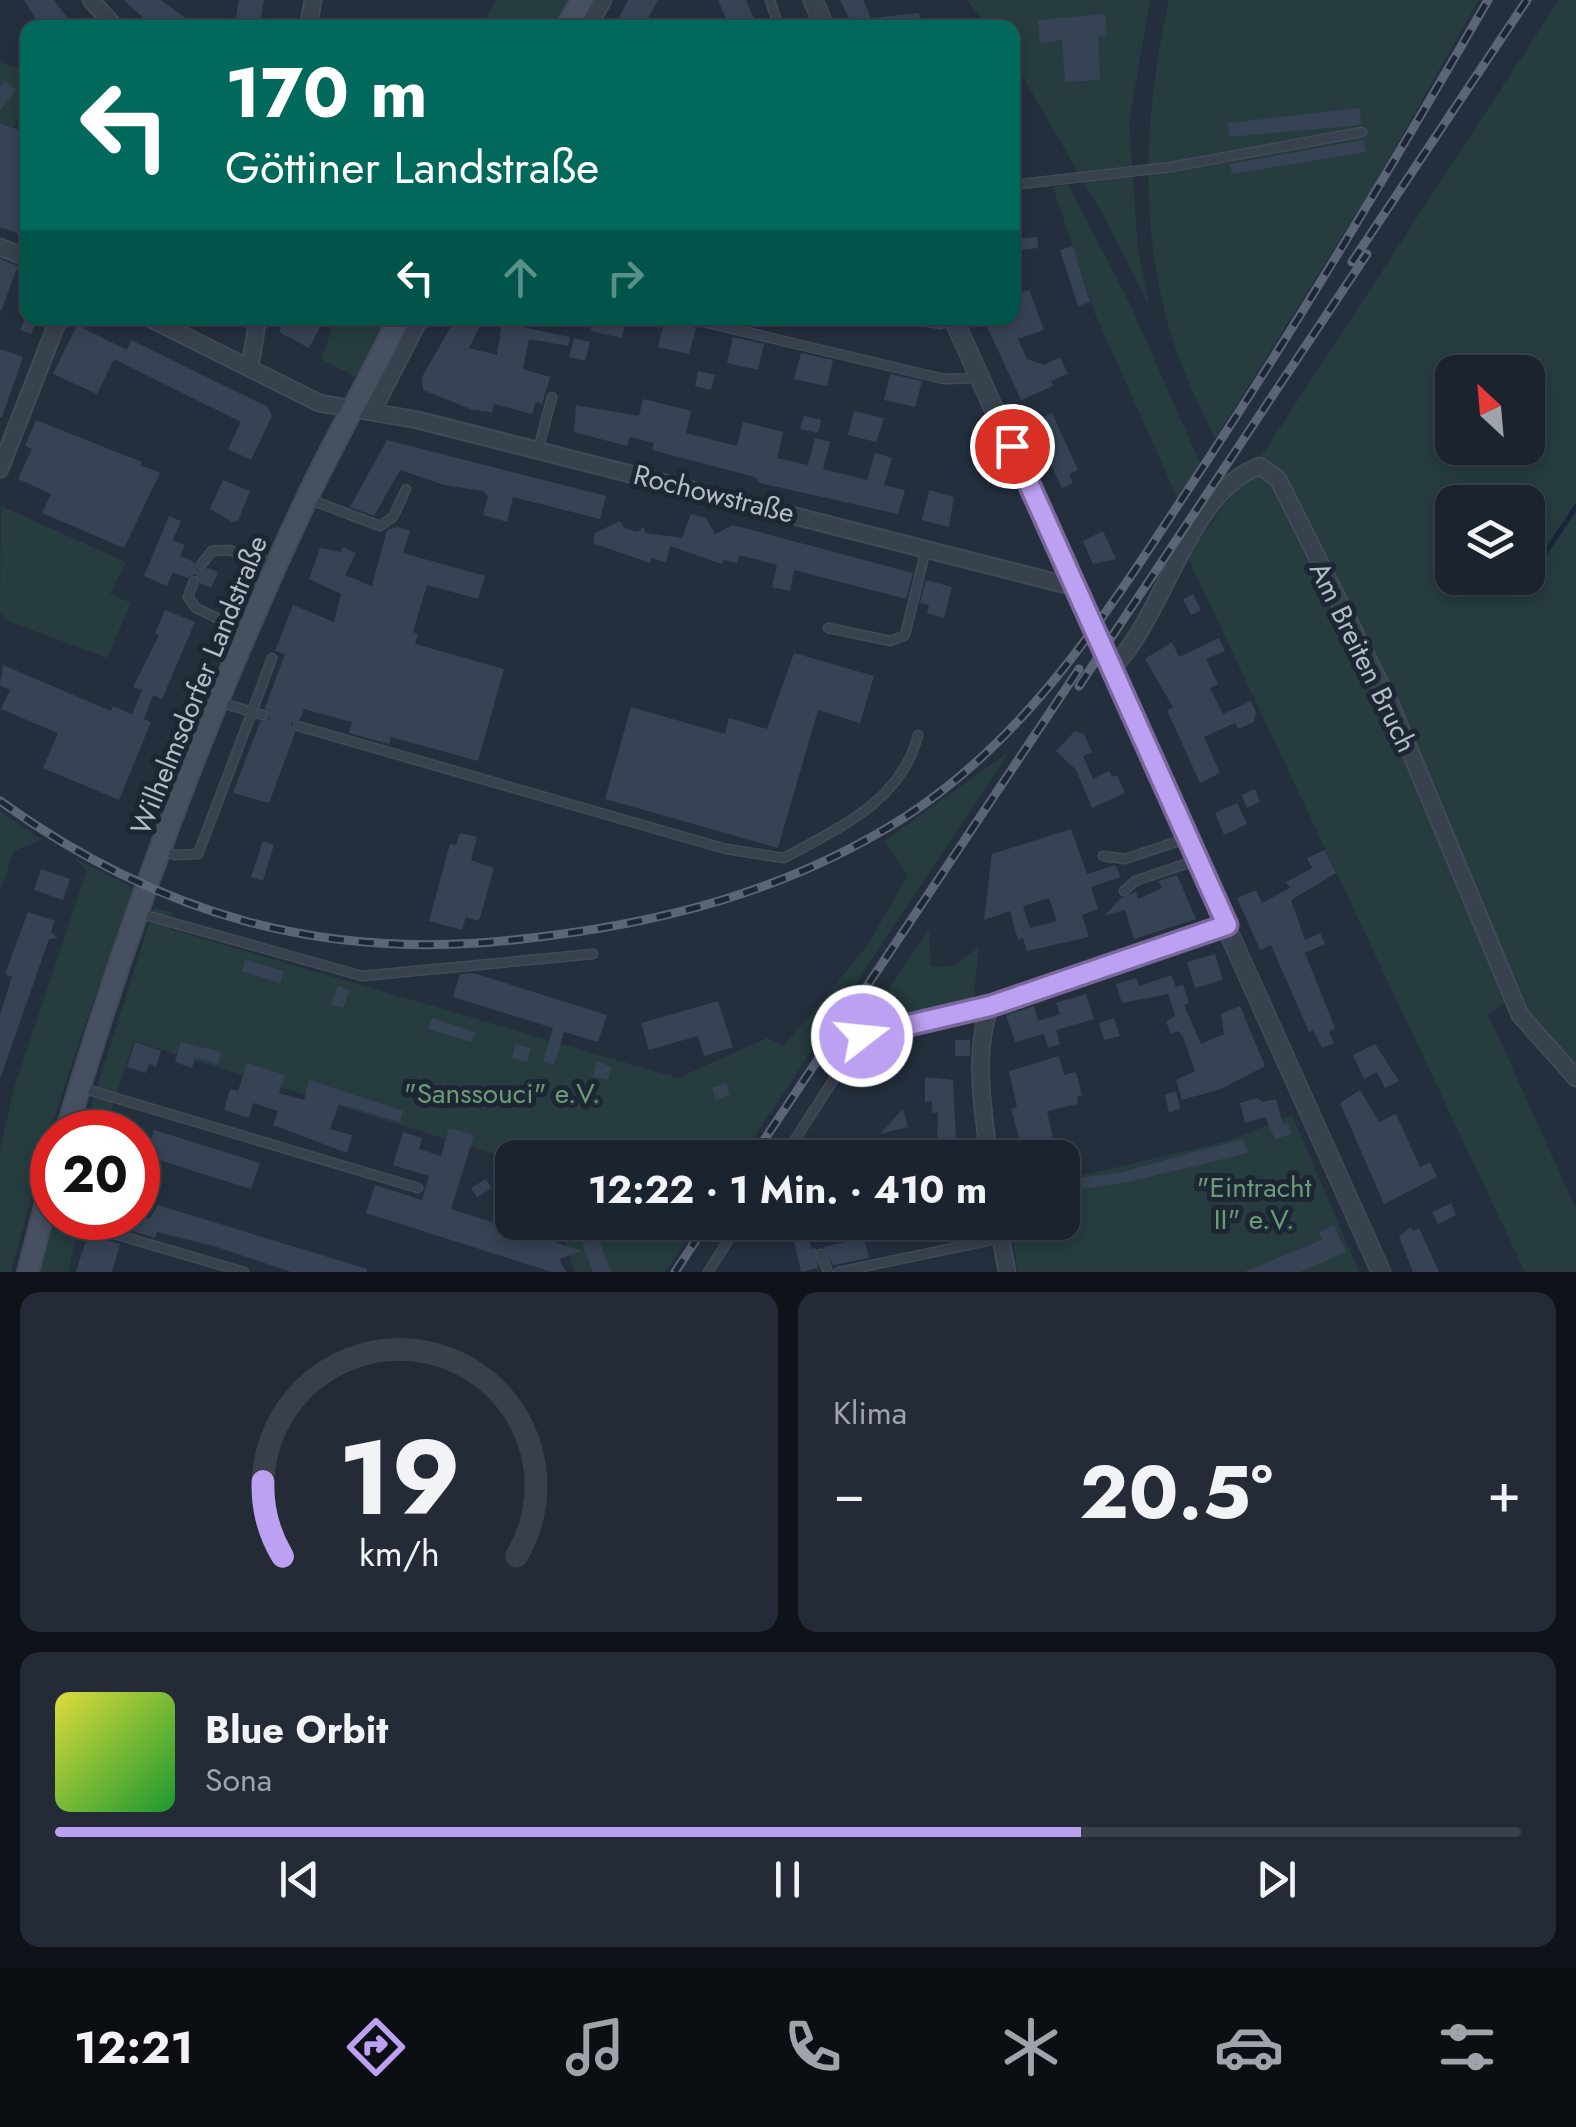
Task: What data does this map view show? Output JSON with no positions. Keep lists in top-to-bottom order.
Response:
{
  "streets": {
    "main road": ["Wilhelmsdorfer Landstraße"],
    "street": ["Rochowstraße", "Am Breiten Bruch"]
  },
  "crossings": [
    ["Rochowstraße", "Wilhelmsdorfer Landstraße"]
  ],
  "parks": ["\"Sanssouci\" e.V.", "\"Eintracht II\" e.V."],
  "north": "top left",
  "page": {
    "turn": ["170 m", "Göttiner Landstraße"],
    "limit": "20",
    "trip": "12:22 · 1 Min. · 410 m",
    "tile": "Klima",
    "heat": ["−", "20.5°", "+"],
    "song": ["Blue Orbit", "Sona"],
    "tabs": "12:21",
    "gauge": ["19", "km/h"]
  }
}
